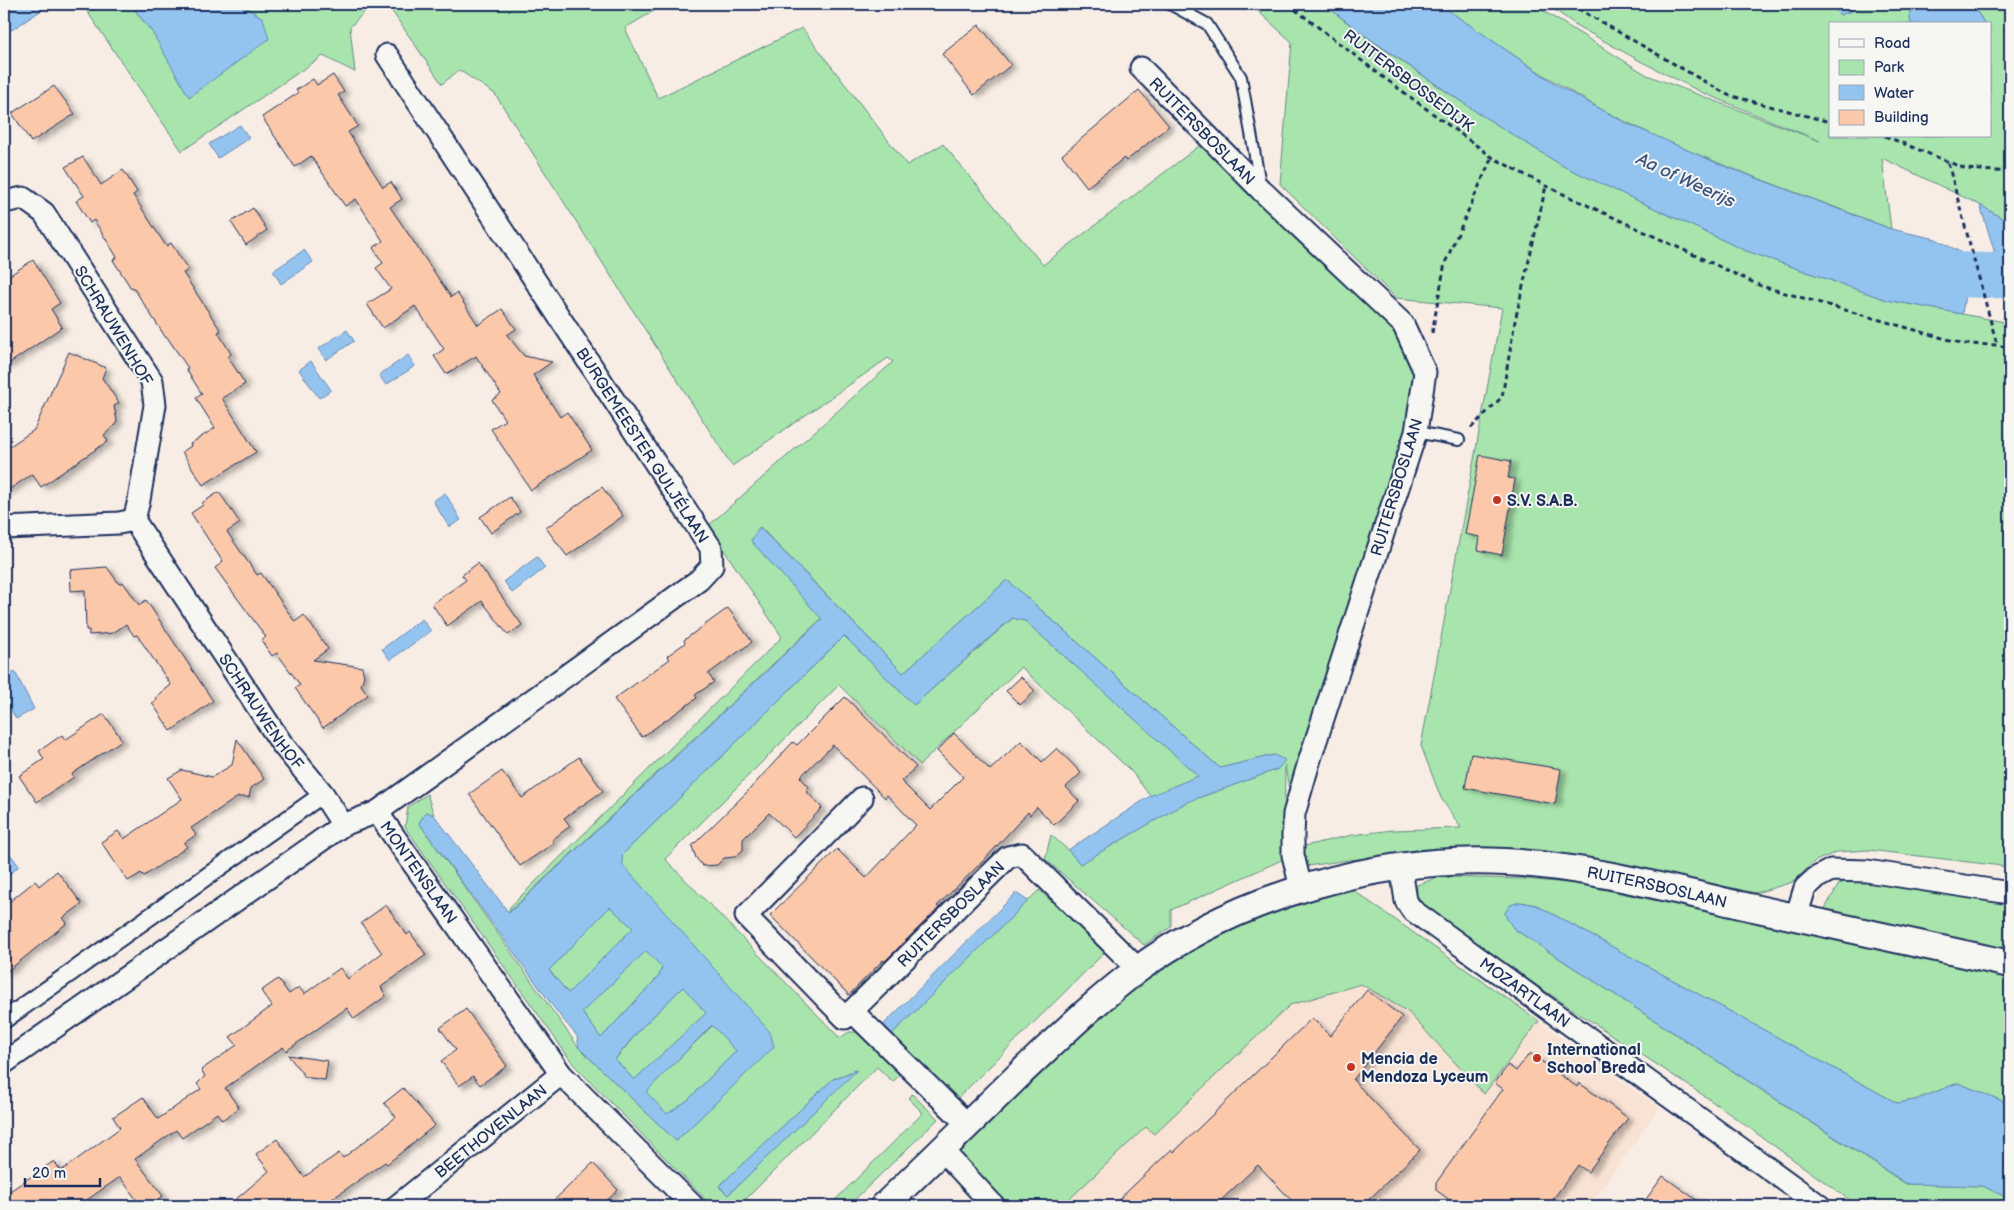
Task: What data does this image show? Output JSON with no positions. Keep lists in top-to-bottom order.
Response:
{
  "streets": {
    "street": [
      "RUITERSBOSLAAN",
      "SCHRAUWENHOF",
      "BURGEMEESTER GULJÉLAAN",
      "MONTENSLAAN",
      "MOZARTLAAN",
      "BEETHOVENLAAN"
    ],
    "path": ["RUITERSBOSSEDIJK"]
  },
  "crossings": [
    ["RUITERSBOSLAAN", "MOZARTLAAN"],
    ["SCHRAUWENHOF", "MONTENSLAAN"],
    ["BURGEMEESTER GULJÉLAAN", "MONTENSLAAN"],
    ["MONTENSLAAN", "BEETHOVENLAAN"]
  ],
  "water": ["Aa of Weerijs"],
  "places": ["S.V. S.A.B.", "International School Breda", "Mencia de Mendoza Lyceum"],
  "legend": [
    "Road",
    "Park",
    "Water",
    "Building"
  ],
  "scale_bar": "20 m"
}
